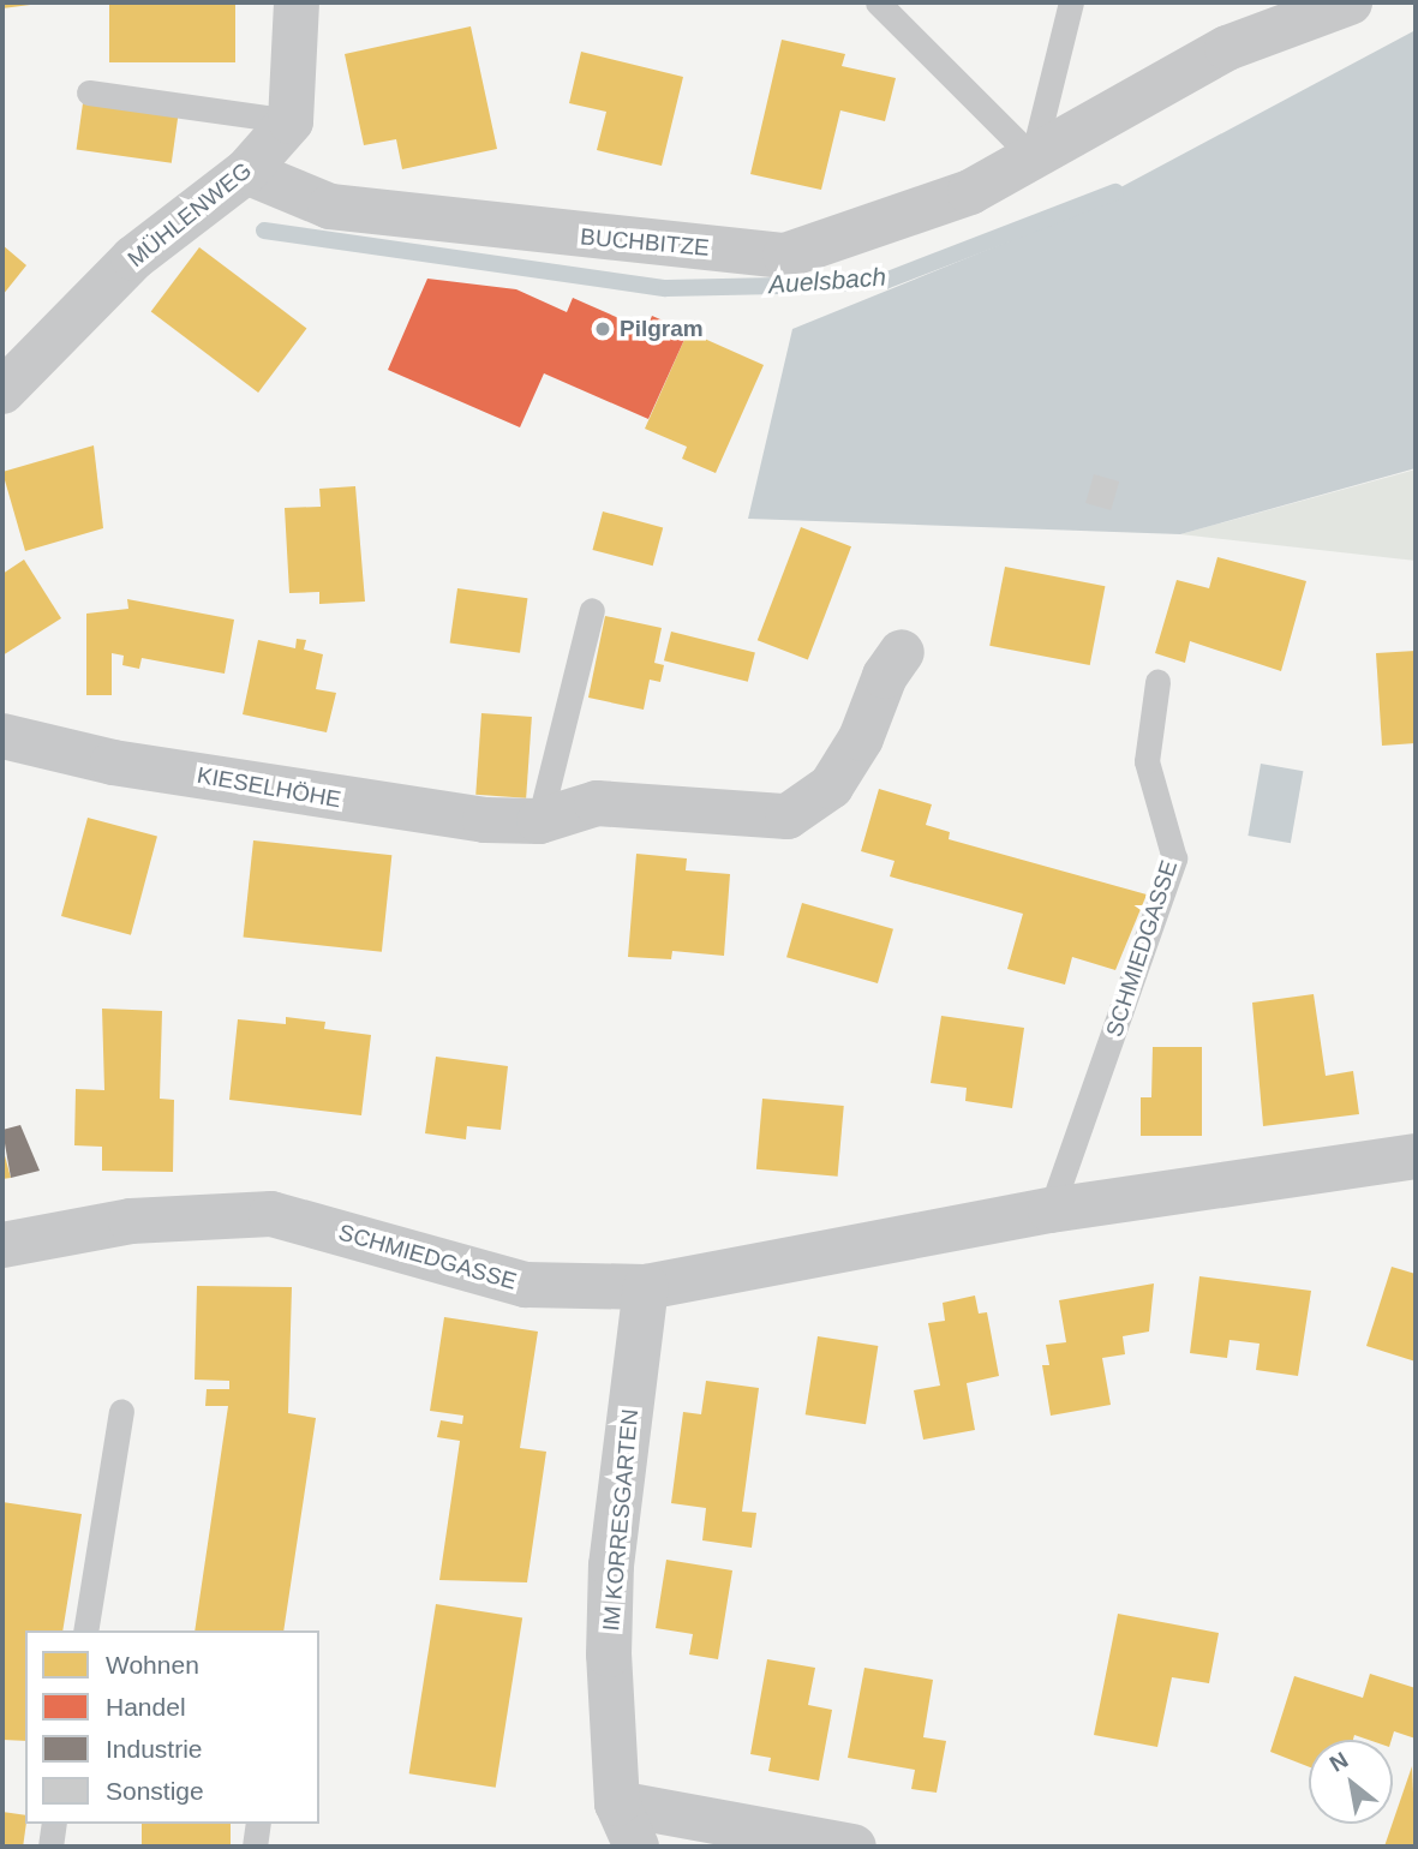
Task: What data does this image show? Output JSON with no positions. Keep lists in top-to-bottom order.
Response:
{
  "streets": {
    "street": [
      "MÜHLENWEG",
      "BUCHBITZE",
      "KIESELHÖHE",
      "SCHMIEDGASSE",
      "IM KORRESGARTEN"
    ]
  },
  "crossings": [
    ["MÜHLENWEG", "BUCHBITZE"],
    ["SCHMIEDGASSE", "IM KORRESGARTEN"]
  ],
  "water": ["Auelsbach"],
  "places": ["Pilgram"],
  "legend": [
    "Wohnen",
    "Handel",
    "Industrie",
    "Sonstige"
  ],
  "north": "top left"
}
